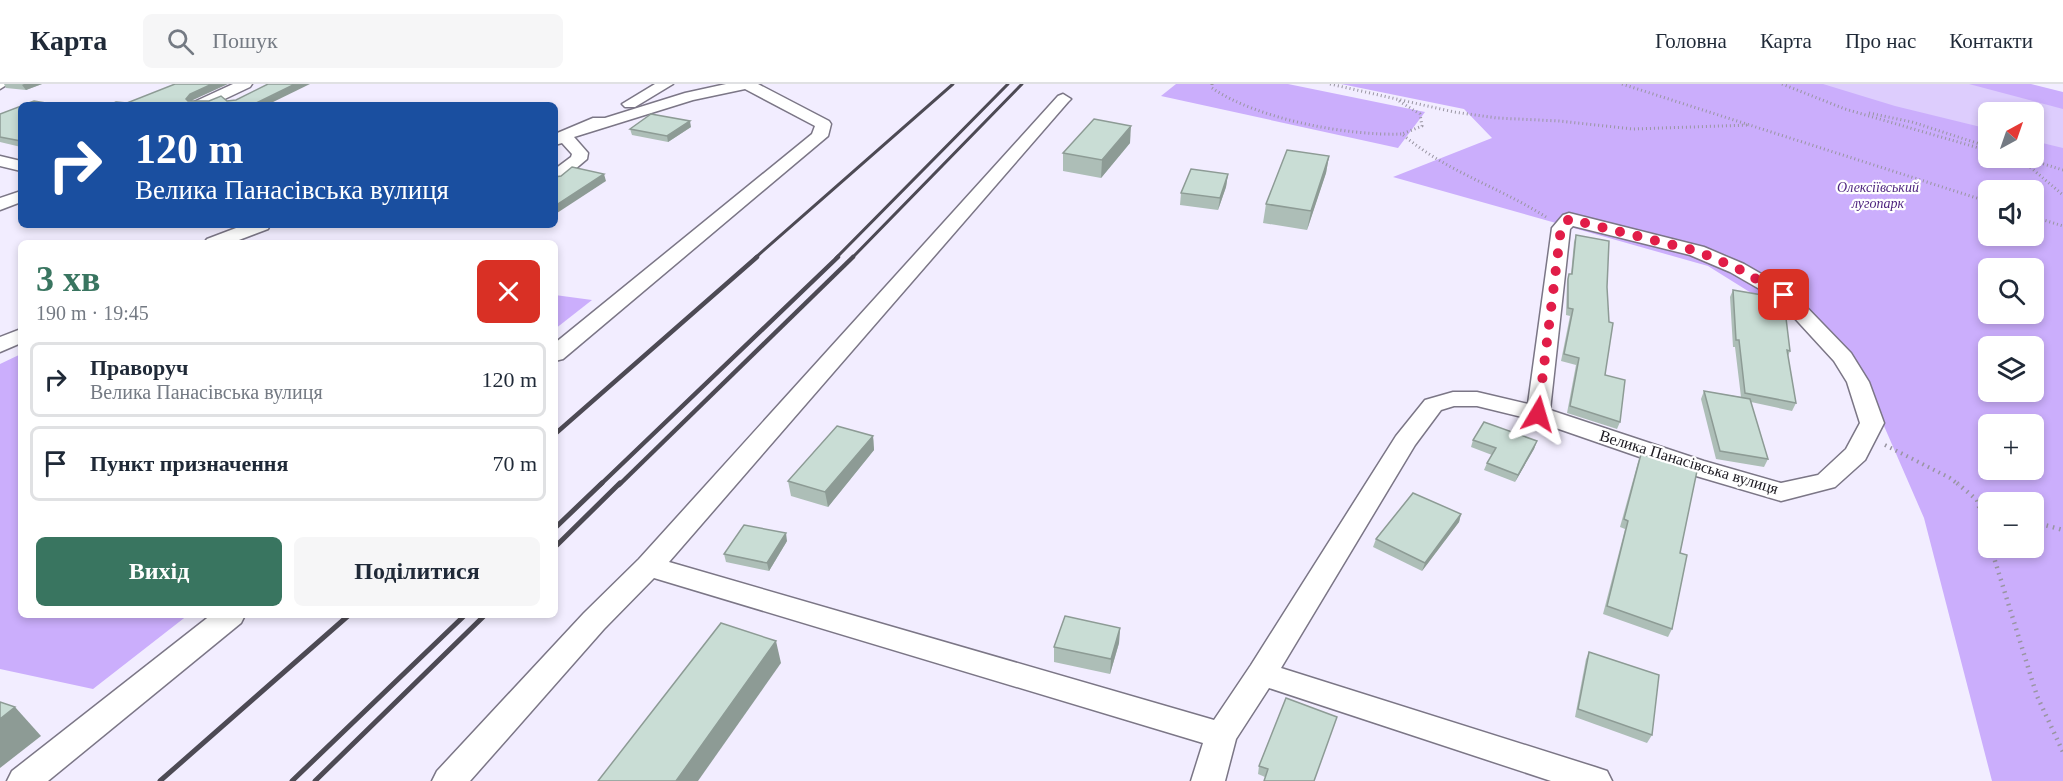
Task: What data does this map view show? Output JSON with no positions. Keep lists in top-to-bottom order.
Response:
{
  "streets": {
    "street": ["Велика Панасівська вулиця"]
  },
  "parks": ["Олексіївський лугопарк"],
  "north": "top right",
  "page": {
    "header": "Карта",
    "search": "Пошук",
    "nav": [
      "Головна",
      "Карта",
      "Про нас",
      "Контакти"
    ],
    "map_buttons": ["+", "−"],
    "turn": ["120 m", "Велика Панасівська вулиця"],
    "heading": ["3 хв", "190 m · 19:45"],
    "list": [
      {
        "name": "Праворуч",
        "note": "Велика Панасівська вулиця",
        "value": "120 m"
      },
      {
        "name": "Пункт призначення",
        "value": "70 m"
      }
    ],
    "buttons": ["Вихід", "Поділитися"]
  }
}
